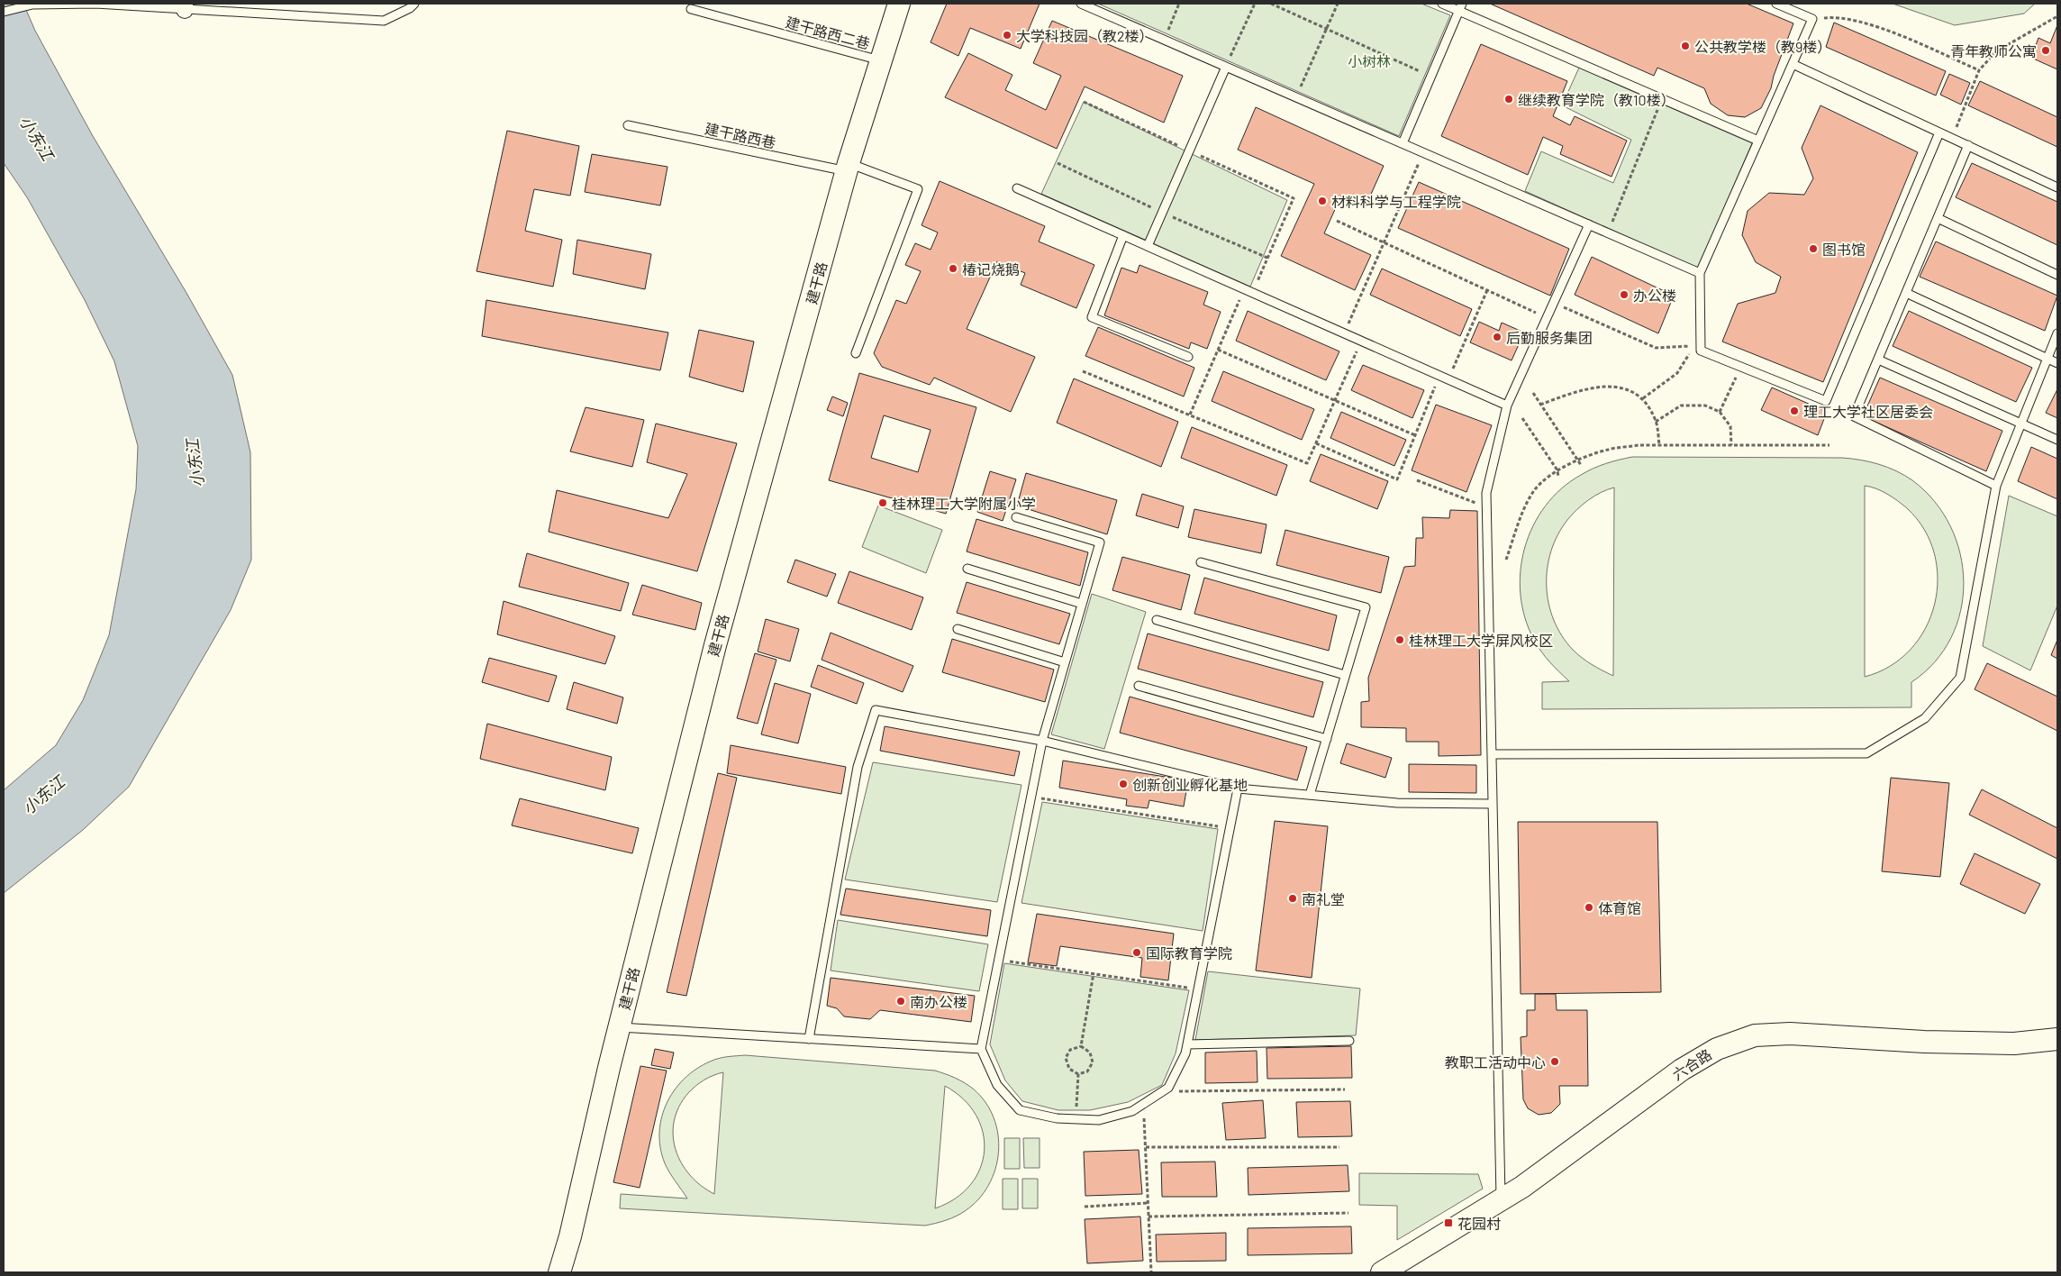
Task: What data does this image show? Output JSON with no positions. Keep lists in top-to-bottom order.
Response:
{
  "streets": {
    "main road": ["建干路", "六合路"],
    "lane": ["建干路西二巷", "建干路西巷"]
  },
  "crossings": [
    ["建干路西二巷", "建干路"],
    ["建干路西巷", "建干路"]
  ],
  "water": ["小东江"],
  "parks": ["小树林"],
  "places": {
    "other": [
      "大学科技园（教2楼）",
      "公共教学楼（教9楼）",
      "青年教师公寓",
      "继续教育学院（教10楼）",
      "材料科学与工程学院",
      "图书馆",
      "椿记烧鹅",
      "办公楼",
      "后勤服务集团",
      "理工大学社区居委会",
      "桂林理工大学附属小学",
      "桂林理工大学屏风校区",
      "创新创业孵化基地",
      "南礼堂",
      "体育馆",
      "国际教育学院",
      "南办公楼",
      "教职工活动中心"
    ],
    "transit": ["花园村"]
  }
}
